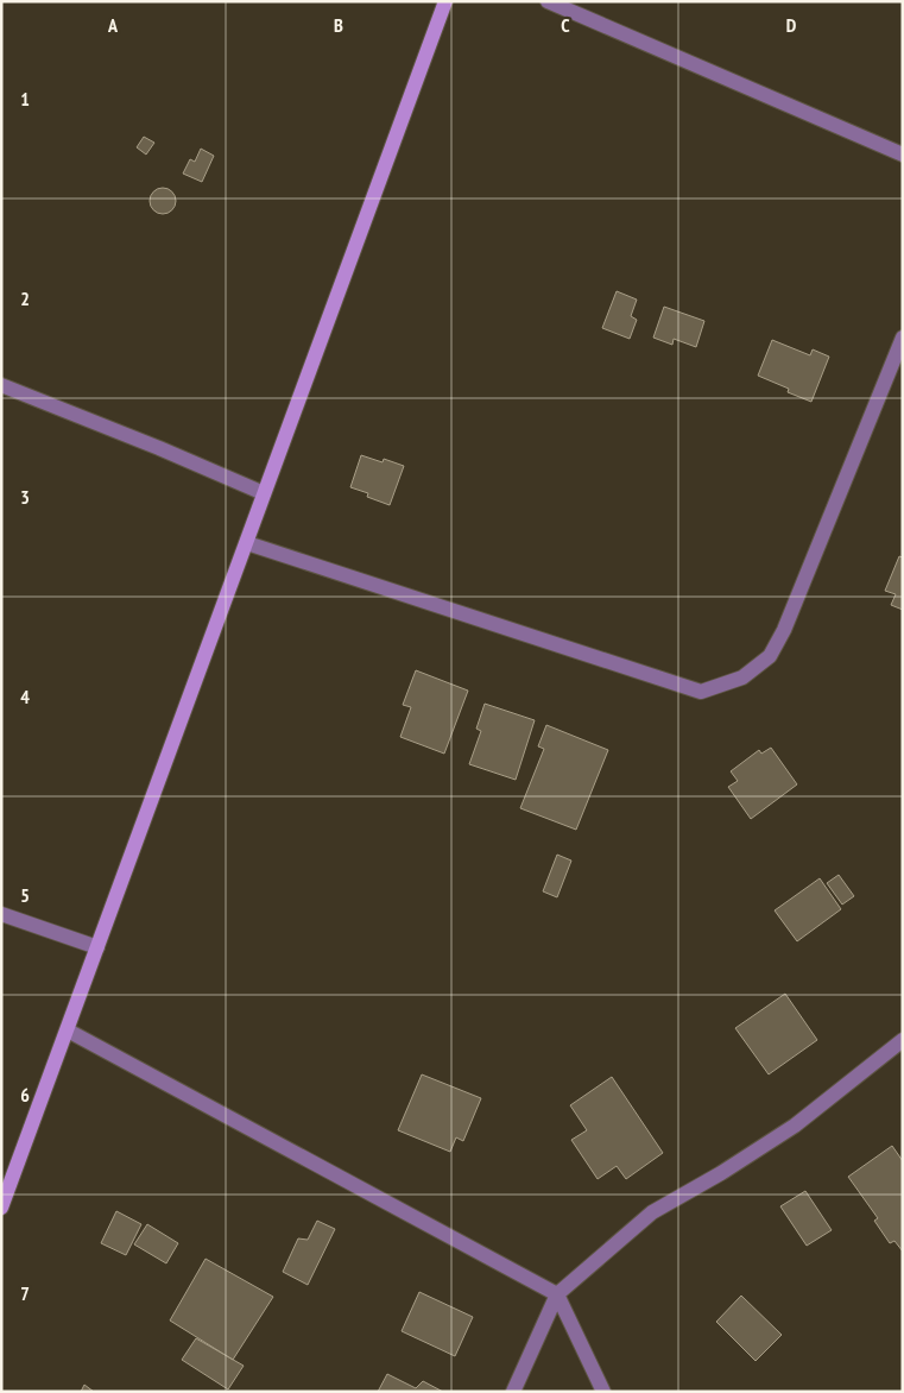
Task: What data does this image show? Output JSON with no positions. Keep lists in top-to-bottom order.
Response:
{
  "grid": {
    "columns": [
      "A",
      "B",
      "C",
      "D"
    ],
    "rows": [
      "1",
      "2",
      "3",
      "4",
      "5",
      "6",
      "7"
    ]
  }
}
